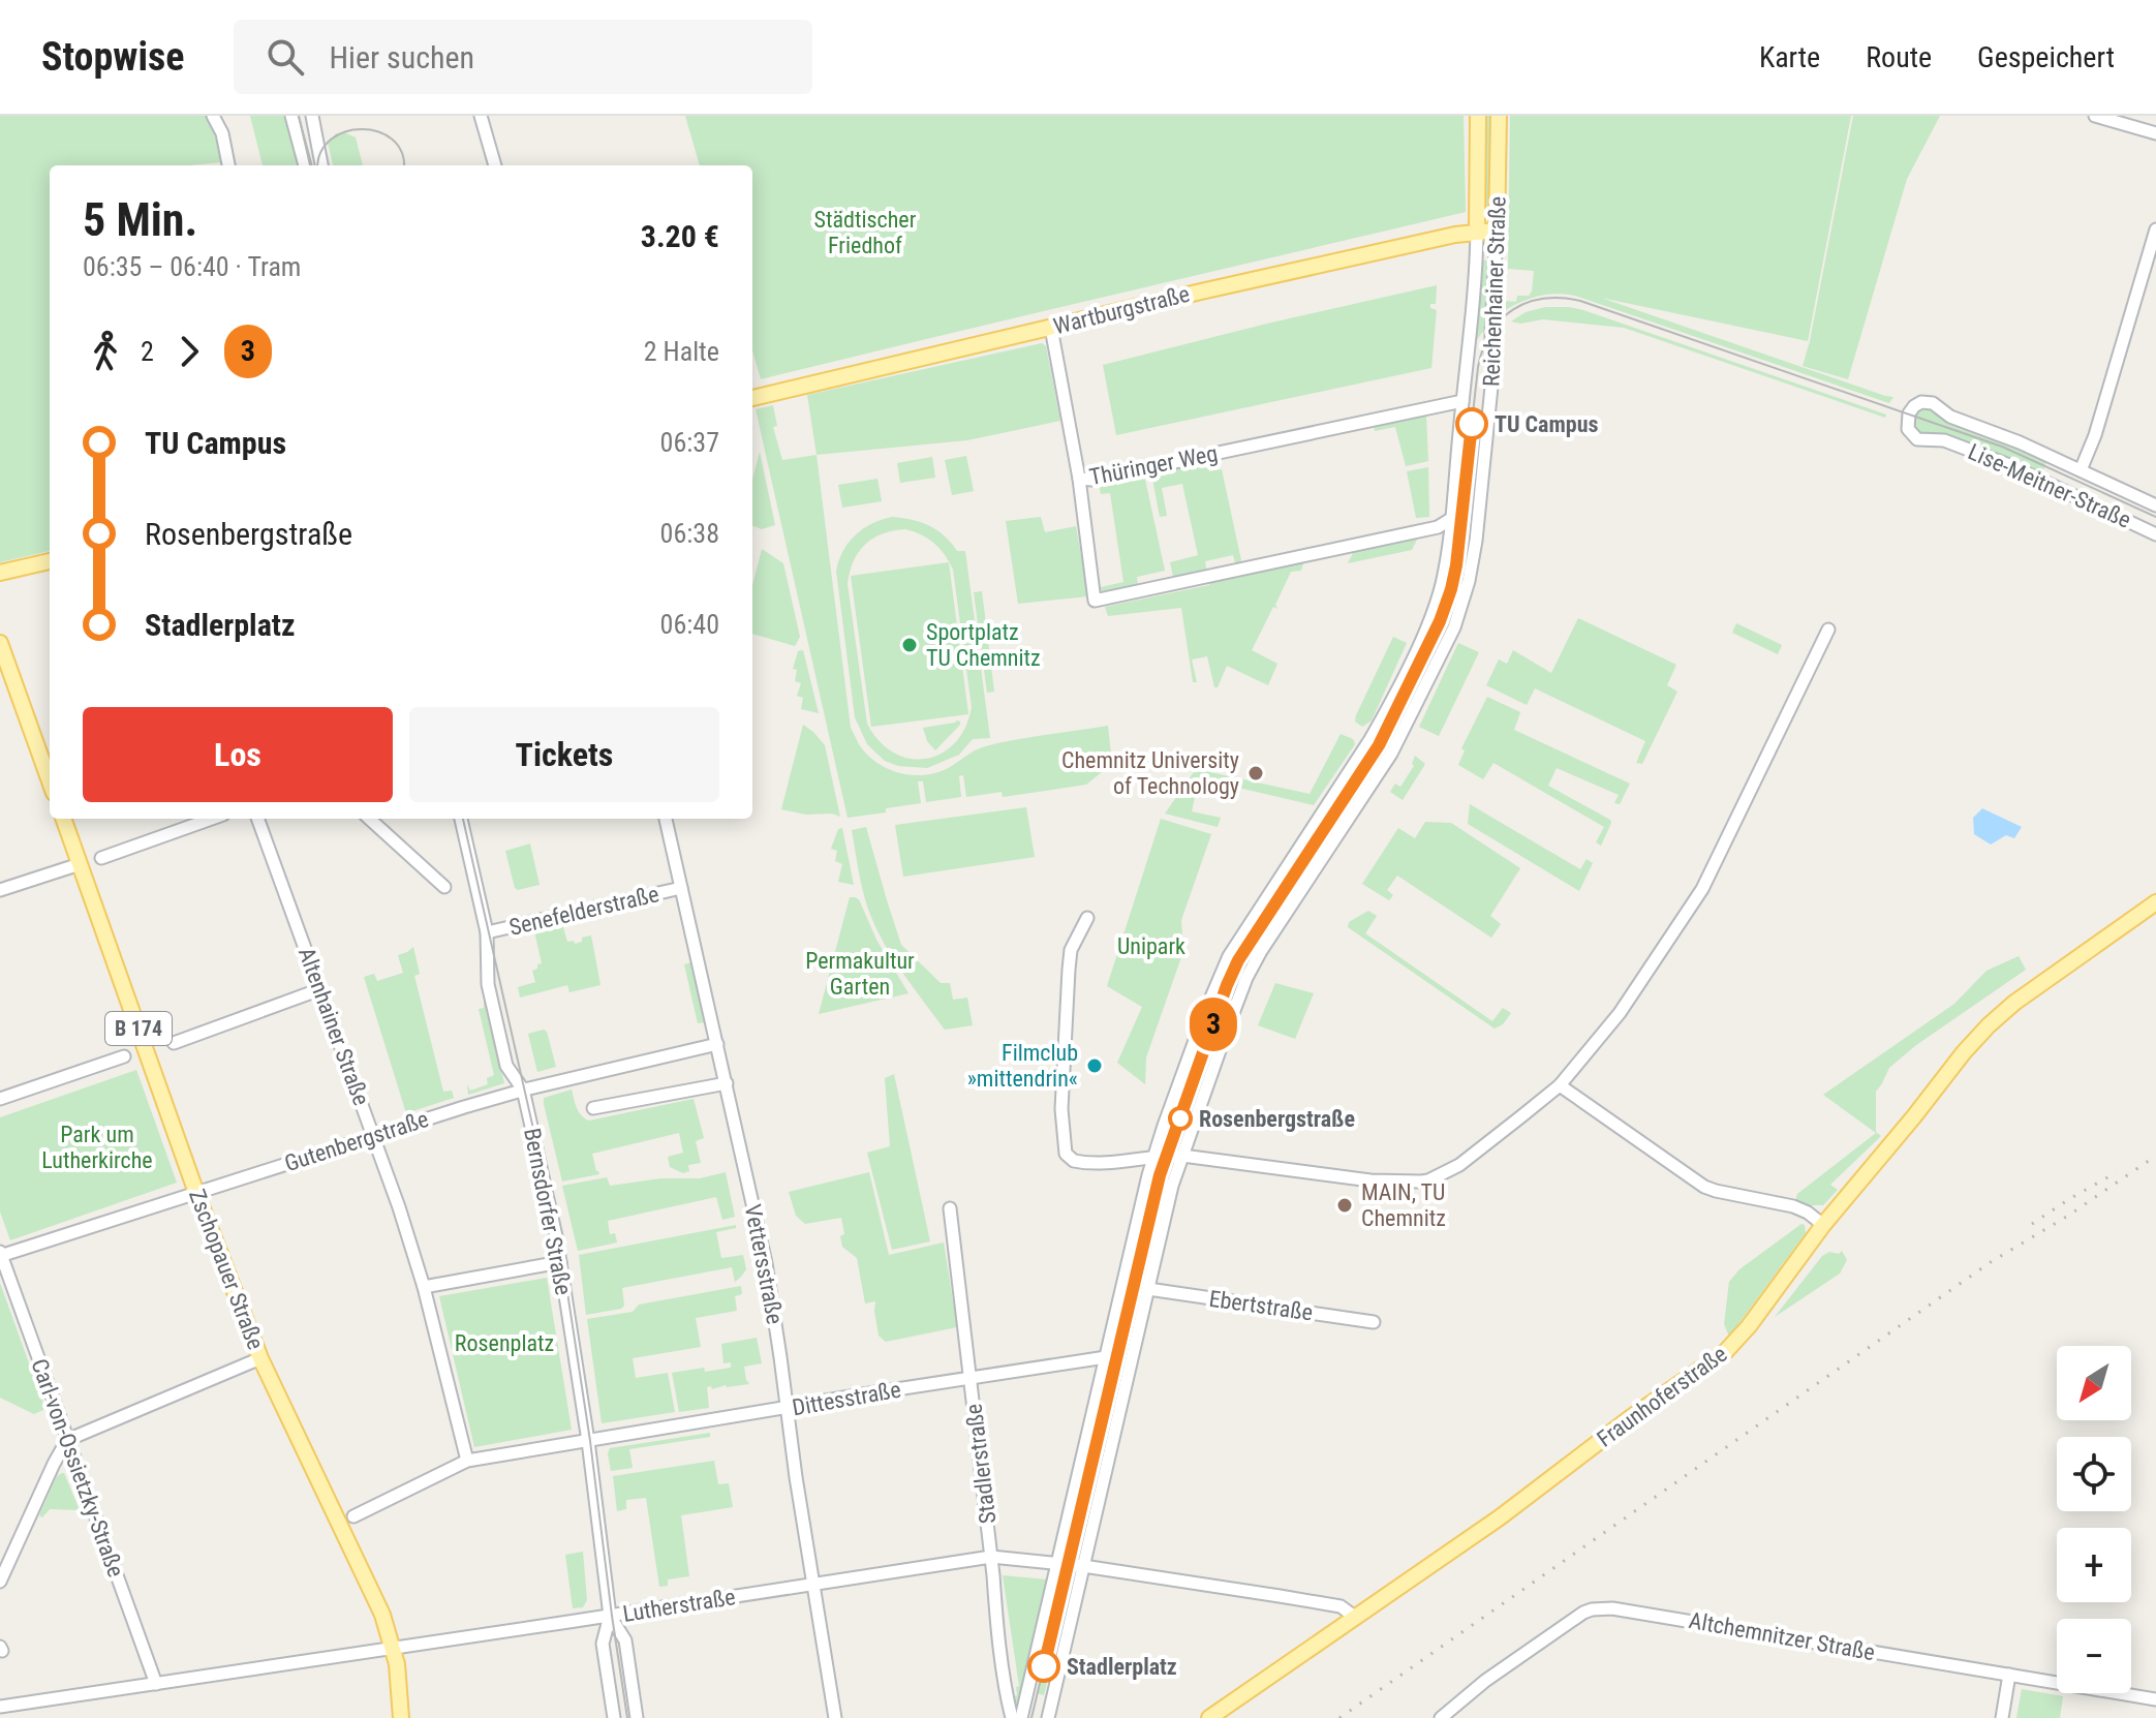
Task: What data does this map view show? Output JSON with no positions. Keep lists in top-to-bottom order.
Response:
{
  "streets": {
    "main road": [
      "Reichenhainer Straße",
      "Wartburgstraße",
      "B 174",
      "Zschopauer Straße",
      "Fraunhoferstraße"
    ],
    "street": [
      "Thüringer Weg",
      "Lise-Meitner-Straße",
      "Senefelderstraße",
      "Altenhainer Straße",
      "Gutenbergstraße",
      "Bernsdorfer Straße",
      "Vettersstraße",
      "Ebertstraße",
      "Dittesstraße",
      "Stadlerstraße",
      "Carl-von-Ossietzky-Straße",
      "Lutherstraße",
      "Altchemnitzer Straße"
    ]
  },
  "crossings": [
    ["Reichenhainer Straße", "Wartburgstraße"],
    ["Reichenhainer Straße", "Thüringer Weg"],
    ["Reichenhainer Straße", "Ebertstraße"],
    ["Reichenhainer Straße", "Dittesstraße"],
    ["Reichenhainer Straße", "Lutherstraße"],
    ["Senefelderstraße", "Bernsdorfer Straße"],
    ["Senefelderstraße", "Vettersstraße"],
    ["Altenhainer Straße", "Gutenbergstraße"],
    ["Gutenbergstraße", "Bernsdorfer Straße"],
    ["Gutenbergstraße", "Vettersstraße"],
    ["Gutenbergstraße", "Zschopauer Straße"],
    ["Gutenbergstraße", "Carl-von-Ossietzky-Straße"],
    ["Bernsdorfer Straße", "Dittesstraße"],
    ["Bernsdorfer Straße", "Lutherstraße"],
    ["Vettersstraße", "Dittesstraße"],
    ["Vettersstraße", "Lutherstraße"],
    ["Zschopauer Straße", "Lutherstraße"],
    ["Fraunhoferstraße", "Lutherstraße"],
    ["Dittesstraße", "Stadlerstraße"],
    ["Stadlerstraße", "Lutherstraße"],
    ["Carl-von-Ossietzky-Straße", "Lutherstraße"]
  ],
  "parks": [
    "Städtischer Friedhof",
    "Unipark",
    "Permakultur Garten",
    "Park um Lutherkirche",
    "Rosenplatz"
  ],
  "places": [
    "TU Campus",
    "Sportplatz TU Chemnitz",
    "Chemnitz University of Technology",
    "Filmclub »mittendrin«",
    "Rosenbergstraße",
    "MAIN, TU Chemnitz",
    "Stadlerplatz"
  ],
  "lines": ["tram line 3"],
  "north": "bottom left",
  "page": {
    "header": "Stopwise",
    "search": "Hier suchen",
    "nav": ["Karte", "Route", "Gespeichert"],
    "on_map": "3",
    "heading": ["5 Min.", "06:35 – 06:40 · Tram", "3.20 €"],
    "legs": ["2", "3", "2 Halte"],
    "list": [
      {
        "name": "TU Campus",
        "value": "06:37"
      },
      {
        "name": "Rosenbergstraße",
        "value": "06:38"
      },
      {
        "name": "Stadlerplatz",
        "value": "06:40"
      }
    ],
    "buttons": ["Los", "Tickets"],
    "map_buttons": ["+", "−"]
  }
}
